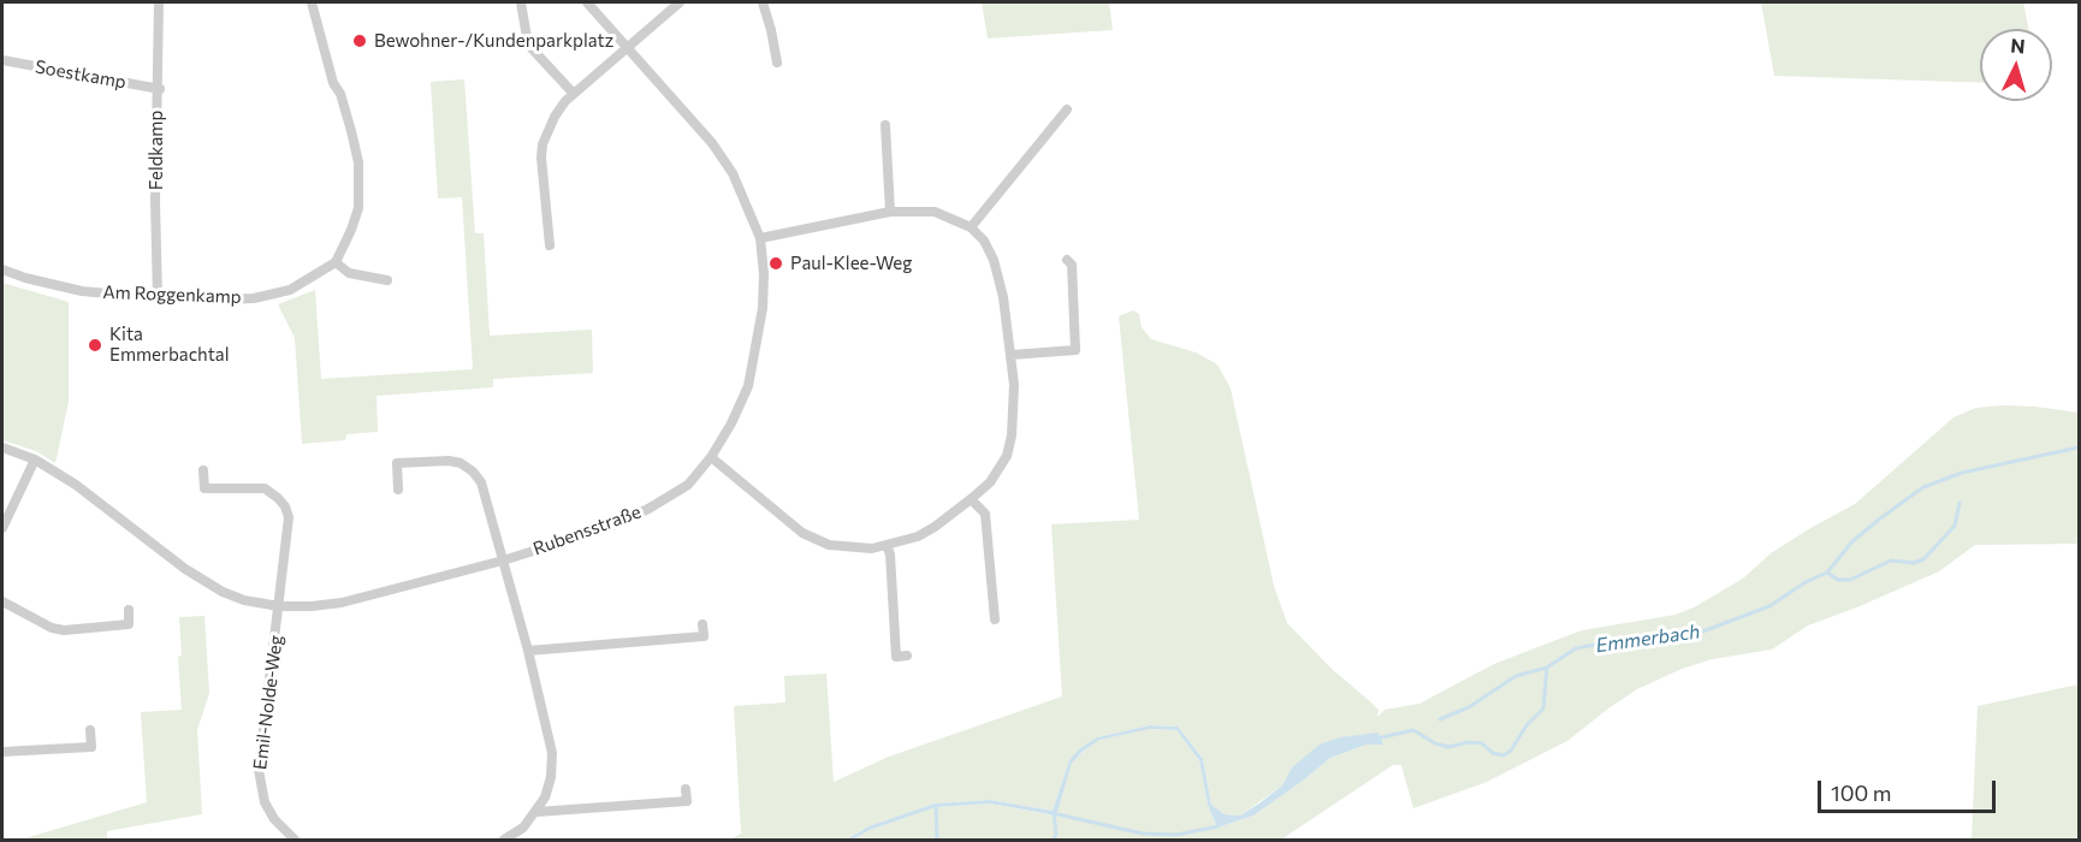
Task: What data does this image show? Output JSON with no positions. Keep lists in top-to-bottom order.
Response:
{
  "streets": {
    "street": [
      "Soestkamp",
      "Feldkamp",
      "Am Roggenkamp",
      "Rubensstraße",
      "Emil-Nolde-Weg"
    ]
  },
  "crossings": [
    ["Soestkamp", "Feldkamp"],
    ["Feldkamp", "Am Roggenkamp"],
    ["Rubensstraße", "Emil-Nolde-Weg"]
  ],
  "water": ["Emmerbach"],
  "places": ["Bewohner-/Kundenparkplatz", "Paul-Klee-Weg", "Kita Emmerbachtal"],
  "scale_bar": "100 m",
  "north": "top"
}
